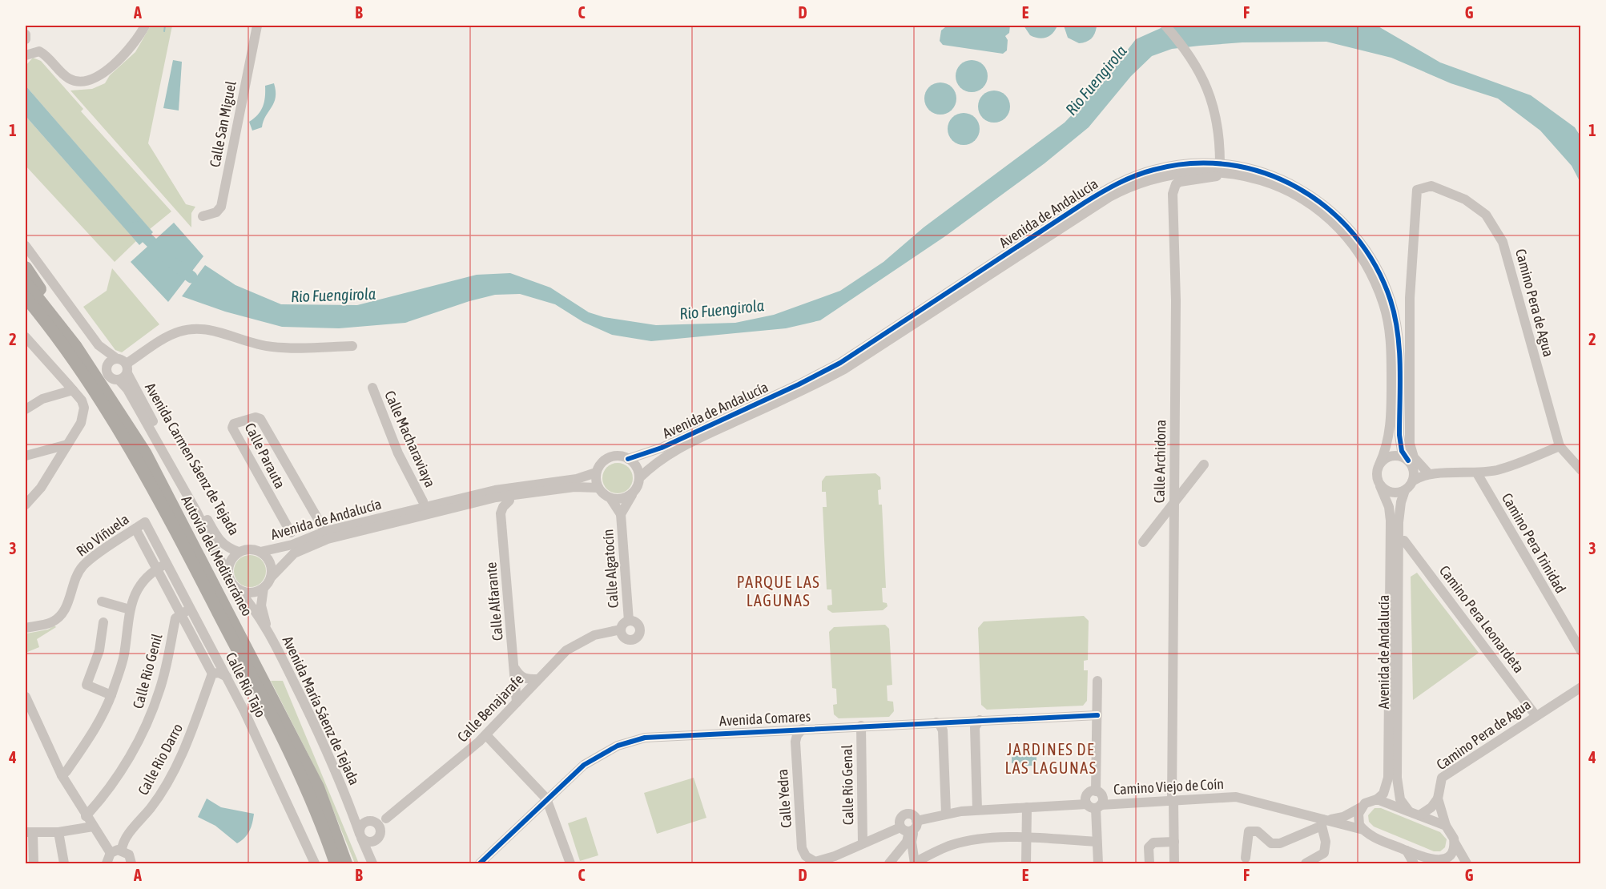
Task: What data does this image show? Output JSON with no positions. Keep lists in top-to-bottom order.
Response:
{
  "streets": {
    "highway": ["Autovía del Mediterráneo"],
    "street": [
      "Calle San Miguel",
      "Avenida de Andalucía",
      "Camino Pera de Agua",
      "Calle Macharaviaya",
      "Calle Parauta",
      "Avenida Carmen Sáenz de Tejada",
      "Calle Archidona",
      "Rio Viñuela",
      "Camino Pera Trinidad",
      "Calle Algatocín",
      "Calle Alfarante",
      "Camino Pera Leonardeta",
      "Calle Rio Genil",
      "Calle Rio Tajo",
      "Calle Benajarafe",
      "Avenida María Sáenz de Tejada",
      "Avenida Comares",
      "Calle Rio Darro",
      "Calle Río Genal",
      "Camino Viejo de Coín",
      "Calle Yedra"
    ]
  },
  "crossings": [
    ["Avenida de Andalucía", "Avenida Carmen Sáenz de Tejada"],
    ["Avenida de Andalucía", "Calle Archidona"],
    ["Avenida de Andalucía", "Avenida María Sáenz de Tejada"],
    ["Avenida de Andalucía", "Camino Viejo de Coín"],
    ["Camino Pera de Agua", "Camino Pera Leonardeta"],
    ["Avenida Carmen Sáenz de Tejada", "Avenida María Sáenz de Tejada"],
    ["Calle Archidona", "Camino Viejo de Coín"],
    ["Rio Viñuela", "Calle Rio Tajo"],
    ["Calle Algatocín", "Calle Benajarafe"],
    ["Calle Alfarante", "Calle Benajarafe"],
    ["Calle Benajarafe", "Avenida María Sáenz de Tejada"],
    ["Avenida Comares", "Calle Río Genal"],
    ["Avenida Comares", "Calle Yedra"],
    ["Calle Río Genal", "Camino Viejo de Coín"],
    ["Camino Viejo de Coín", "Calle Yedra"]
  ],
  "districts": ["PARQUE LAS LAGUNAS", "JARDINES DE LAS LAGUNAS"],
  "water": ["Rio Fuengirola"],
  "grid": {
    "columns": [
      "A",
      "B",
      "C",
      "D",
      "E",
      "F",
      "G"
    ],
    "rows": [
      "1",
      "2",
      "3",
      "4"
    ]
  }
}
